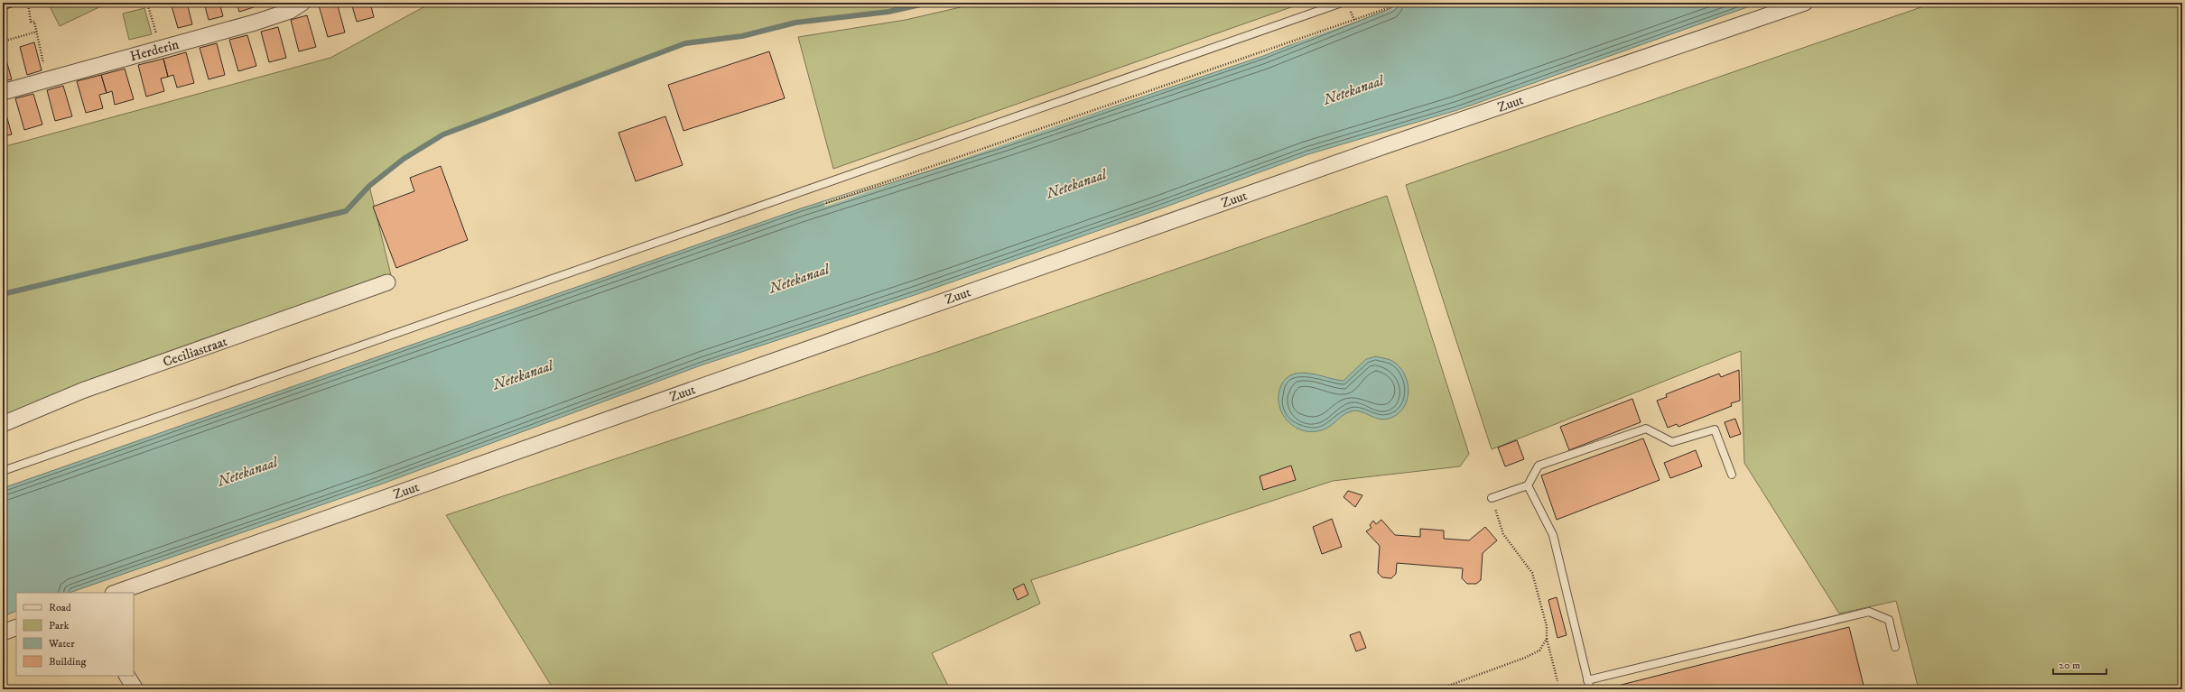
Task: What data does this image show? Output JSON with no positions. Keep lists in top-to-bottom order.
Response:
{
  "streets": {
    "street": ["Herderin", "Zuut", "Ceciliastraat"]
  },
  "water": ["Netekanaal"],
  "legend": [
    "Road",
    "Park",
    "Water",
    "Building"
  ],
  "scale_bar": "20 m"
}
